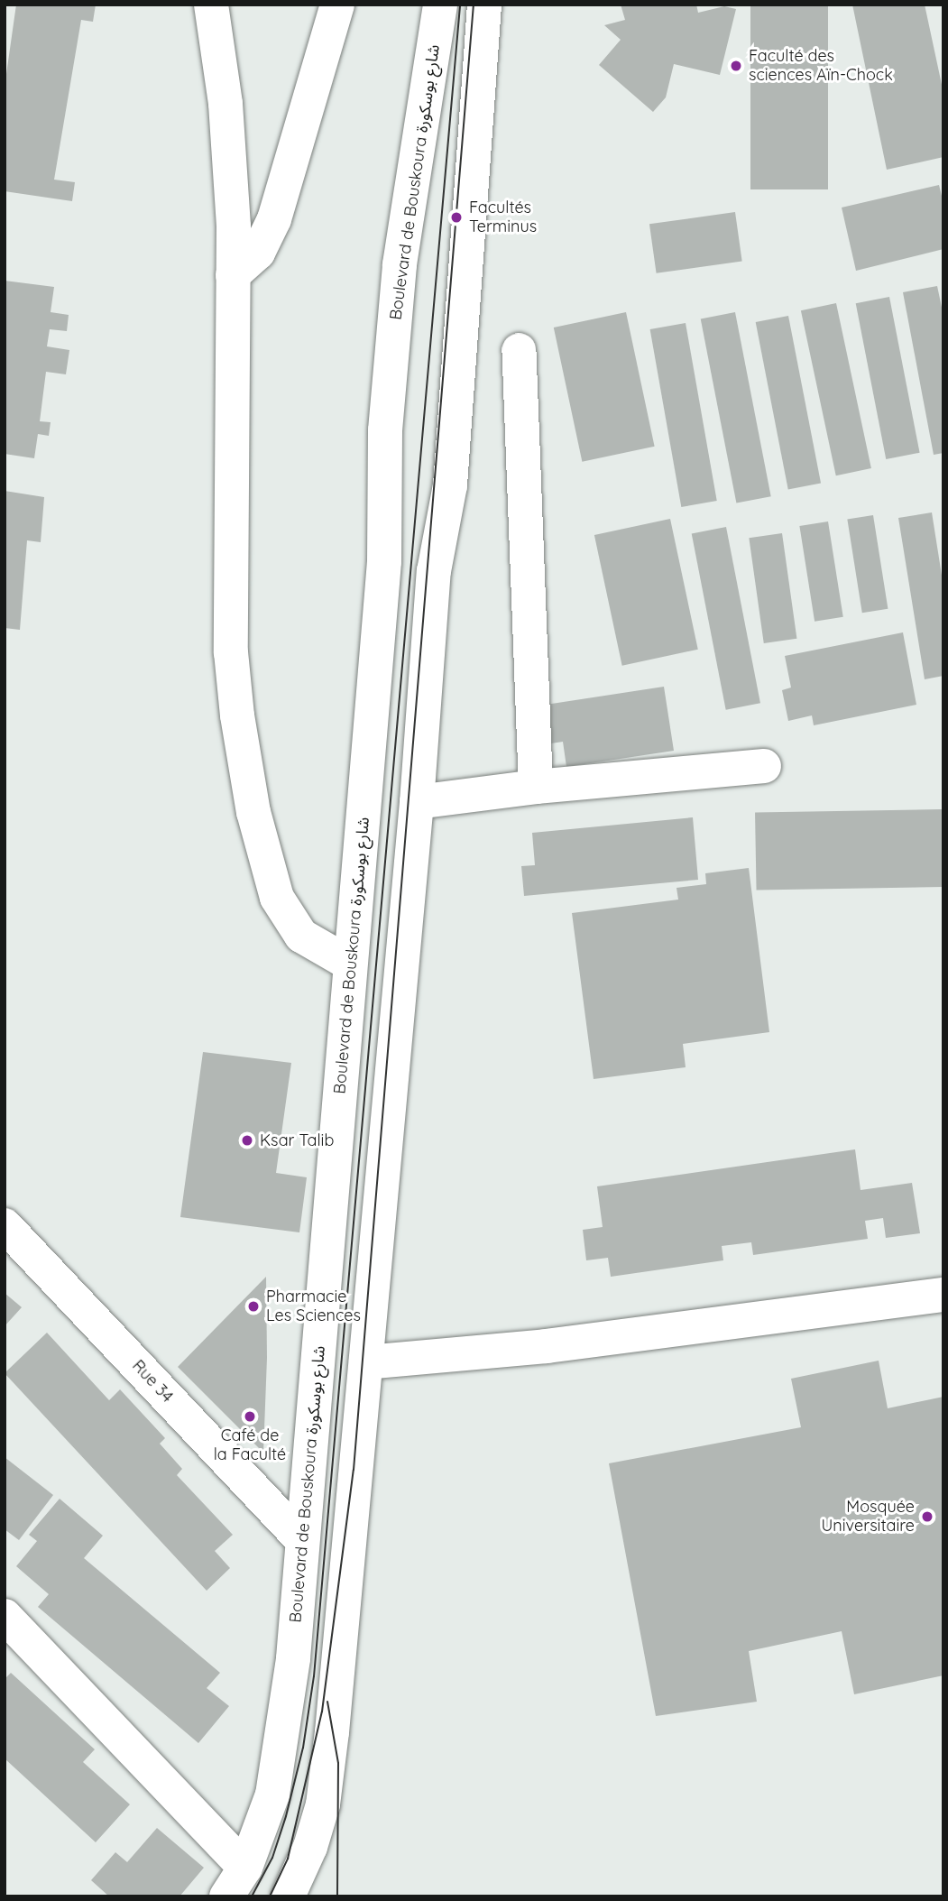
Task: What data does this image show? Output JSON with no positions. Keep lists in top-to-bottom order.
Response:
{
  "streets": {
    "street": ["Boulevard de Bouskoura شارع بوسكورة", "Rue 34"]
  },
  "crossings": [
    ["Boulevard de Bouskoura شارع بوسكورة", "Rue 34"]
  ],
  "places": [
    "Faculté des sciences Aïn-Chock",
    "Facultés Terminus",
    "Ksar Talib",
    "Pharmacie Les Sciences",
    "Café de la Faculté",
    "Mosquée Universitaire"
  ]
}
